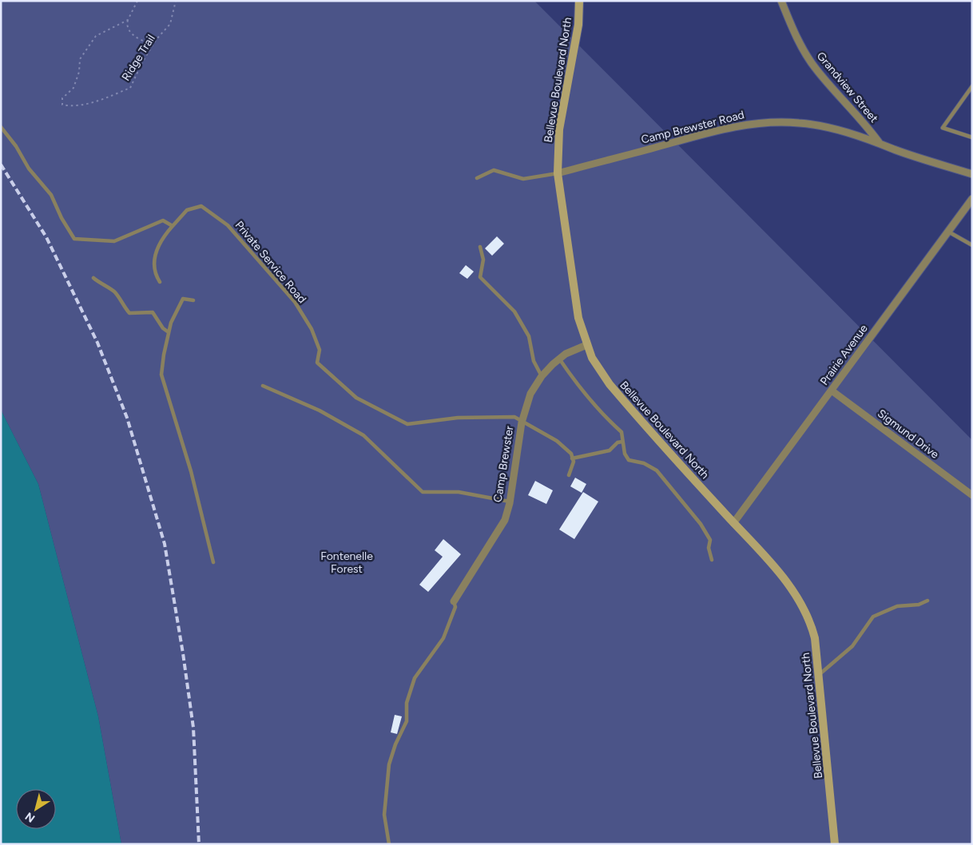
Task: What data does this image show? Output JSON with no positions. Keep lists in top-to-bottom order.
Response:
{
  "streets": {
    "main road": ["Bellevue Boulevard North"],
    "street": [
      "Grandview Street",
      "Camp Brewster Road",
      "Prairie Avenue",
      "Sigmund Drive",
      "Camp Brewster"
    ],
    "lane": ["Private Service Road"],
    "path": ["Ridge Trail"]
  },
  "crossings": [
    ["Bellevue Boulevard North", "Camp Brewster Road"],
    ["Bellevue Boulevard North", "Prairie Avenue"],
    ["Bellevue Boulevard North", "Camp Brewster"],
    ["Grandview Street", "Camp Brewster Road"],
    ["Private Service Road", "Camp Brewster"],
    ["Prairie Avenue", "Sigmund Drive"]
  ],
  "parks": ["Fontenelle Forest"],
  "north": "bottom left"
}
